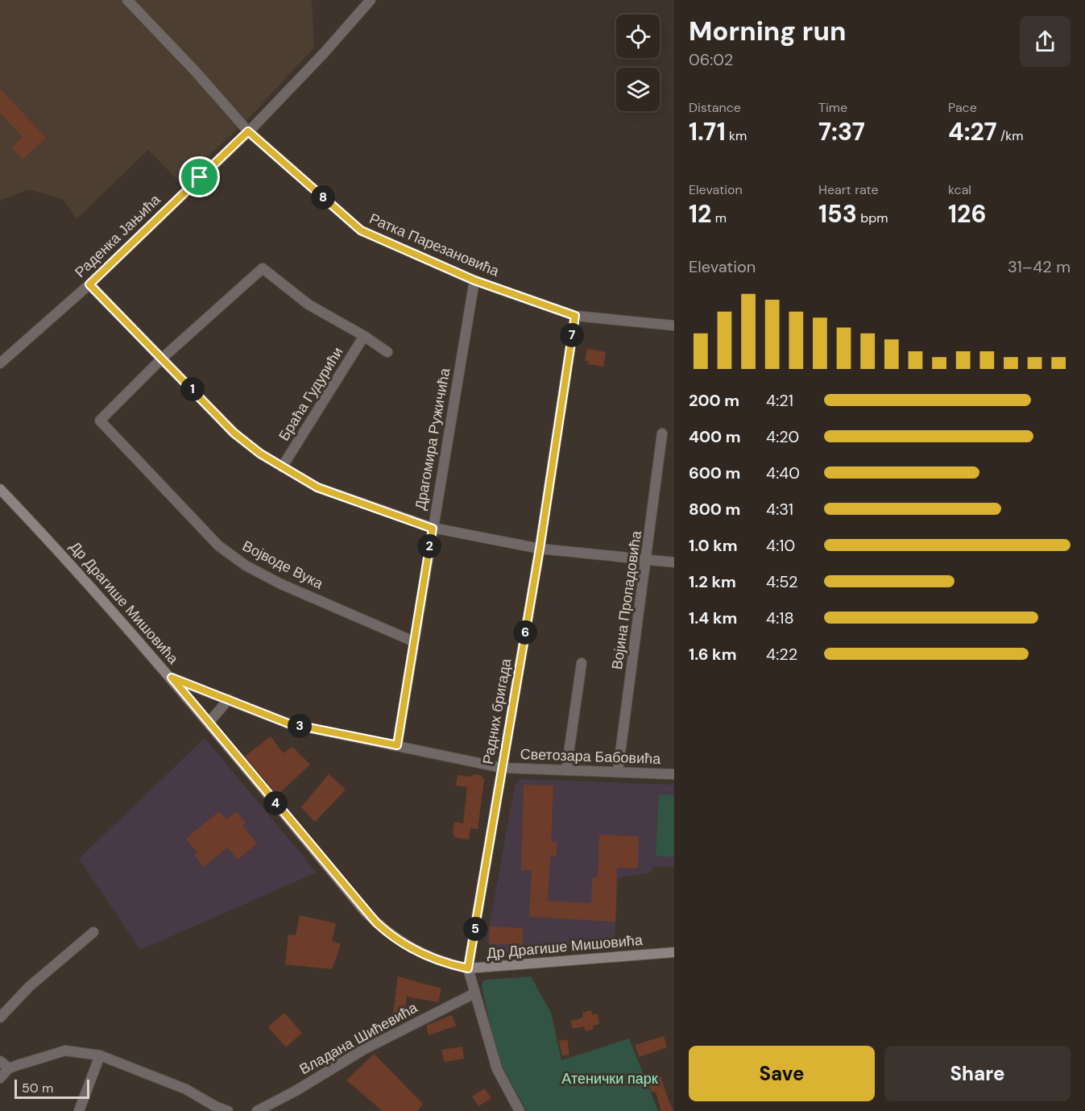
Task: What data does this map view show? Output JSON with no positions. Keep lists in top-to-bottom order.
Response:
{
  "streets": {
    "main road": ["Др Драгише Мишовића"],
    "street": [
      "Раденка Јањића",
      "Ратка Парезановића",
      "Браћа Гудурићи",
      "Драгомира Ружичића",
      "Војводе Вука",
      "Војина Пропадовића",
      "Радних бригада",
      "Светозара Бабовића",
      "Владана Шићевића"
    ]
  },
  "crossings": [
    ["Раденка Јањића", "Ратка Парезановића"],
    ["Ратка Парезановића", "Драгомира Ружичића"],
    ["Ратка Парезановића", "Радних бригада"],
    ["Драгомира Ружичића", "Војводе Вука"],
    ["Драгомира Ружичића", "Светозара Бабовића"],
    ["Војина Пропадовића", "Светозара Бабовића"],
    ["Др Драгише Мишовића", "Радних бригада"],
    ["Др Драгише Мишовића", "Светозара Бабовића"],
    ["Радних бригада", "Светозара Бабовића"]
  ],
  "parks": ["Атенички парк"],
  "scale_bar": "50 m",
  "page": {
    "heading": ["Morning run", "06:02"],
    "stats": [
      ["Distance", "1.71 km"],
      ["Time", "7:37"],
      ["Pace", "4:27 /km"],
      ["Elevation", "12 m"],
      ["Heart rate", "153 bpm"],
      ["kcal", "126"]
    ],
    "pins": [
      "8",
      "7",
      "1",
      "2",
      "6",
      "3",
      "4",
      "5"
    ],
    "chart": ["Elevation", "31–42 m"],
    "list": [
      {
        "name": "200 m",
        "note": "4:21"
      },
      {
        "name": "400 m",
        "note": "4:20"
      },
      {
        "name": "600 m",
        "note": "4:40"
      },
      {
        "name": "800 m",
        "note": "4:31"
      },
      {
        "name": "1.0 km",
        "note": "4:10"
      },
      {
        "name": "1.2 km",
        "note": "4:52"
      },
      {
        "name": "1.4 km",
        "note": "4:18"
      },
      {
        "name": "1.6 km",
        "note": "4:22"
      }
    ],
    "buttons": ["Save", "Share"],
    "scale": "50 m"
  }
}
